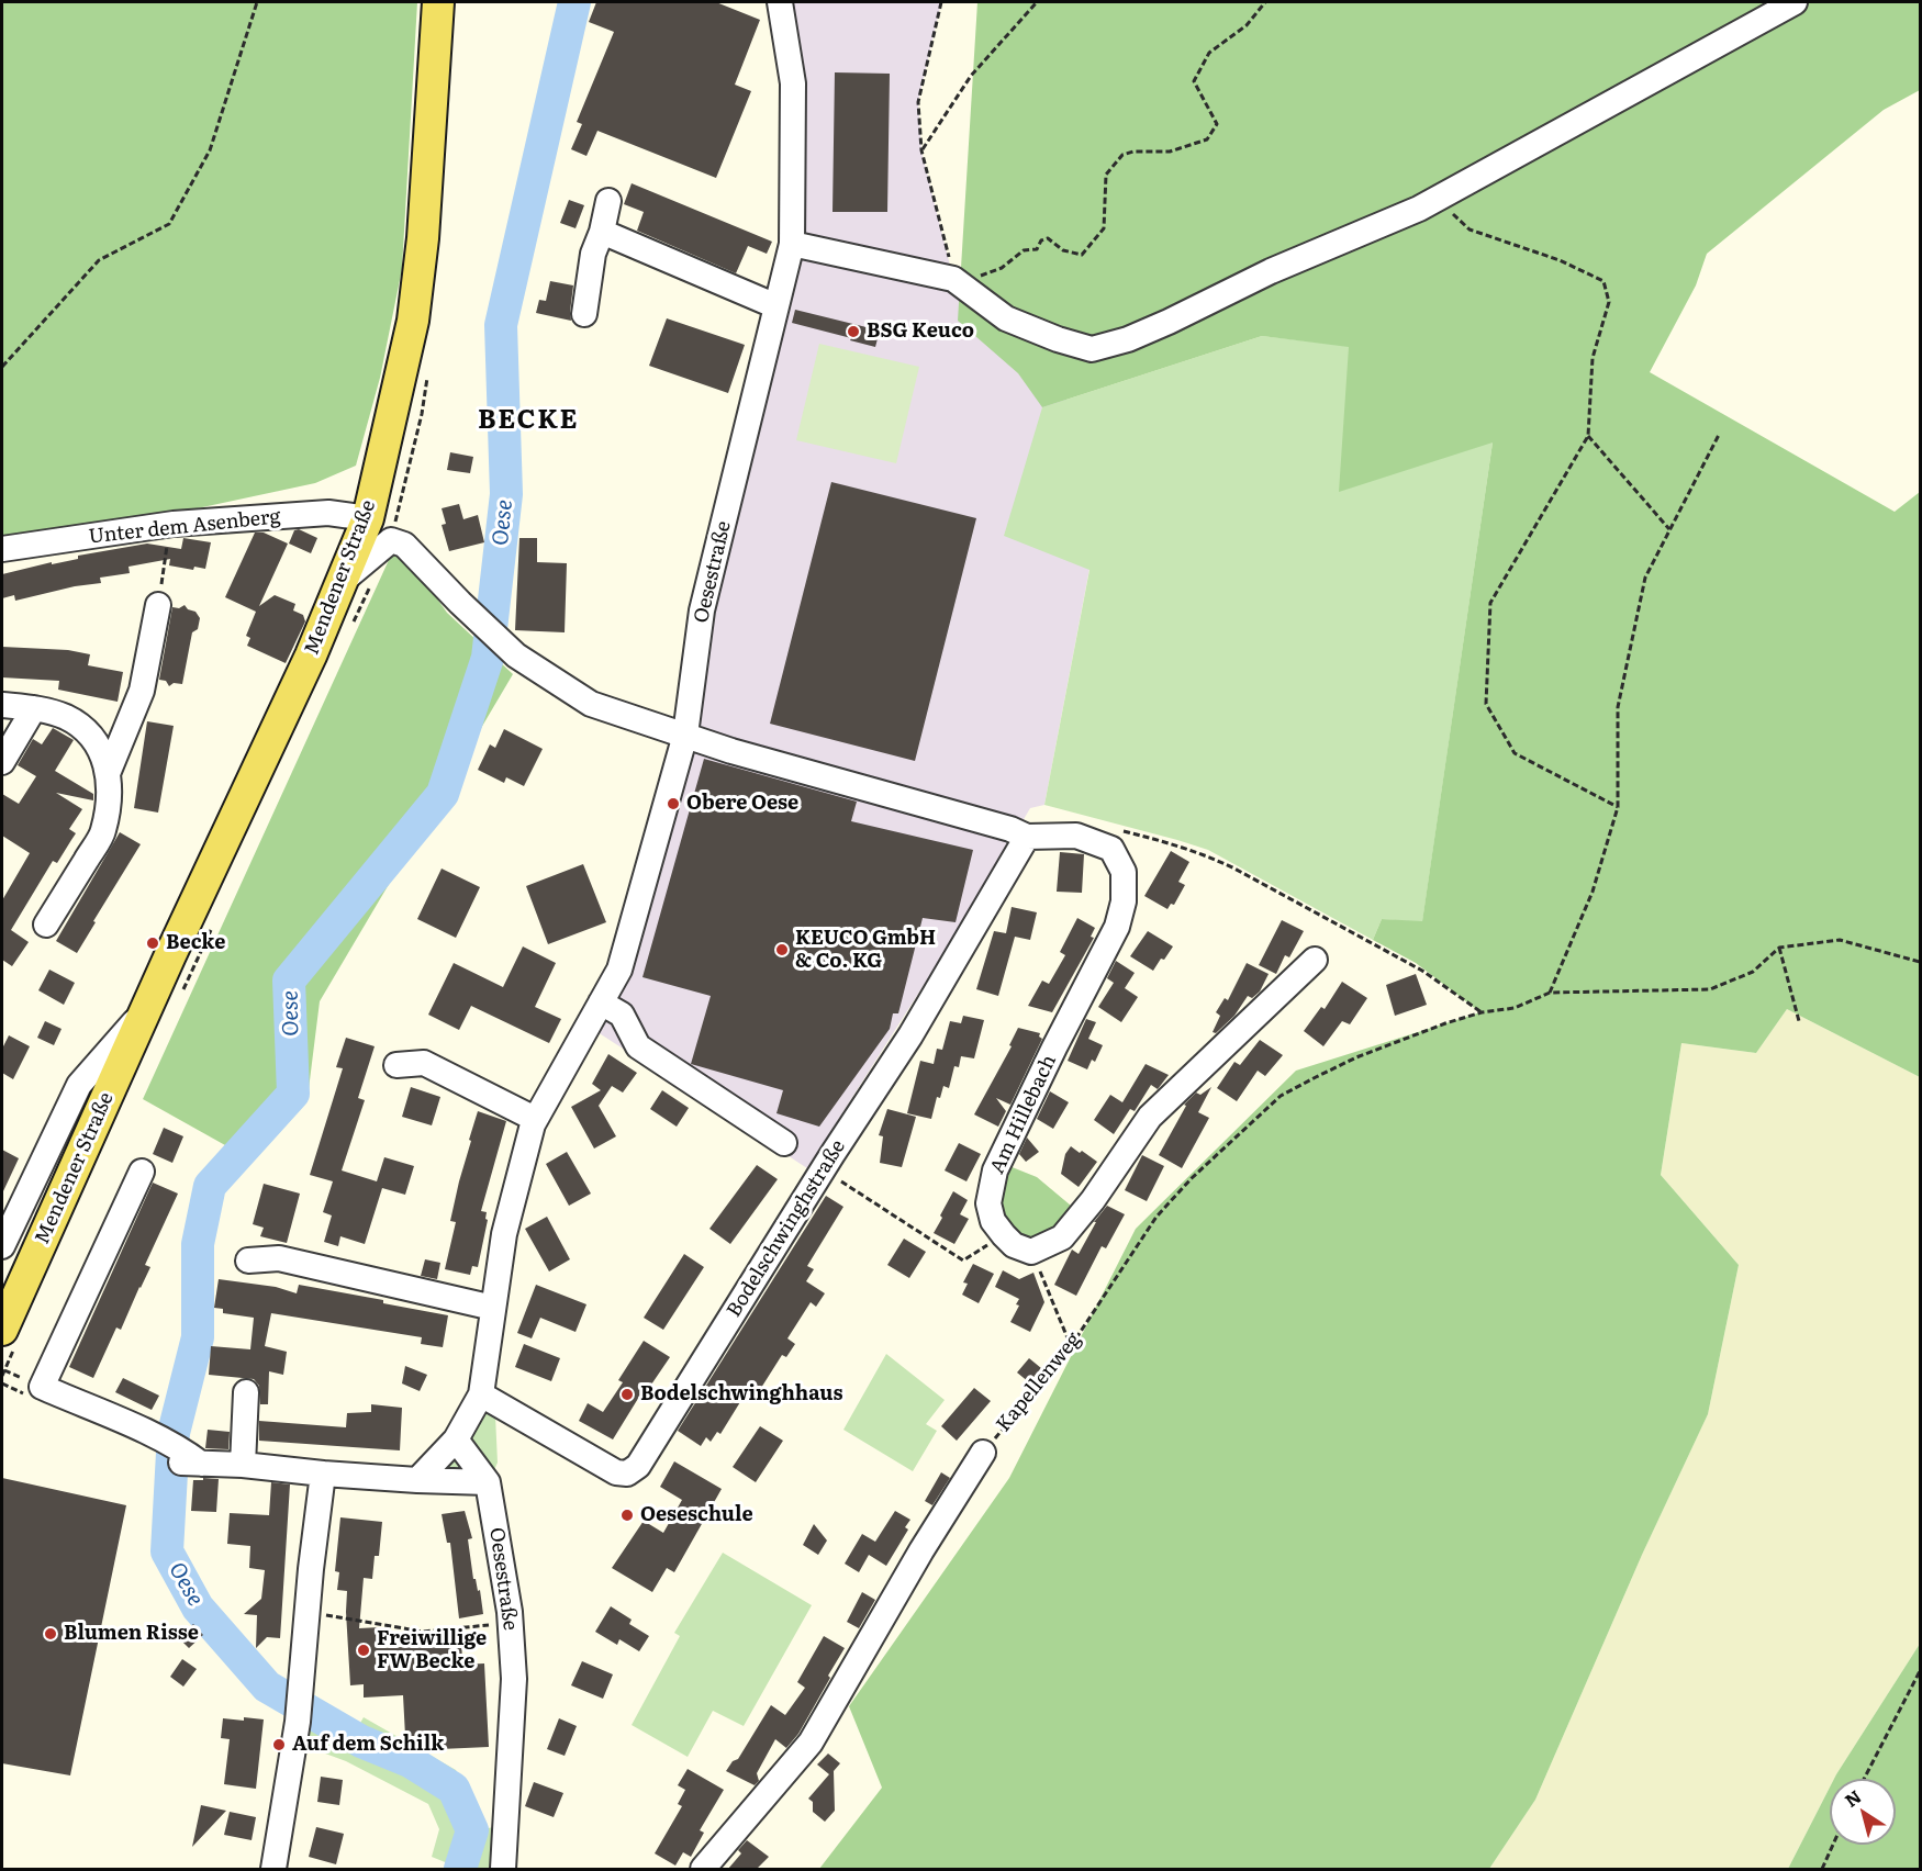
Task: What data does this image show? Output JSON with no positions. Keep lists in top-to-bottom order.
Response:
{
  "streets": {
    "main road": ["Mendener Straße"],
    "street": [
      "Unter dem Asenberg",
      "Oesestraße",
      "Am Hillebach",
      "Bodelschwinghstraße",
      "Kapellenweg"
    ]
  },
  "crossings": [
    ["Unter dem Asenberg", "Mendener Straße"],
    ["Oesestraße", "Bodelschwinghstraße"],
    ["Am Hillebach", "Bodelschwinghstraße"]
  ],
  "districts": ["BECKE"],
  "water": ["Oese"],
  "places": [
    "BSG Keuco",
    "Obere Oese",
    "Becke",
    "KEUCO GmbH & Co. KG",
    "Bodelschwinghhaus",
    "Oeseschule",
    "Blumen Risse",
    "Freiwillige FW Becke",
    "Auf dem Schilk"
  ],
  "north": "top left"
}
